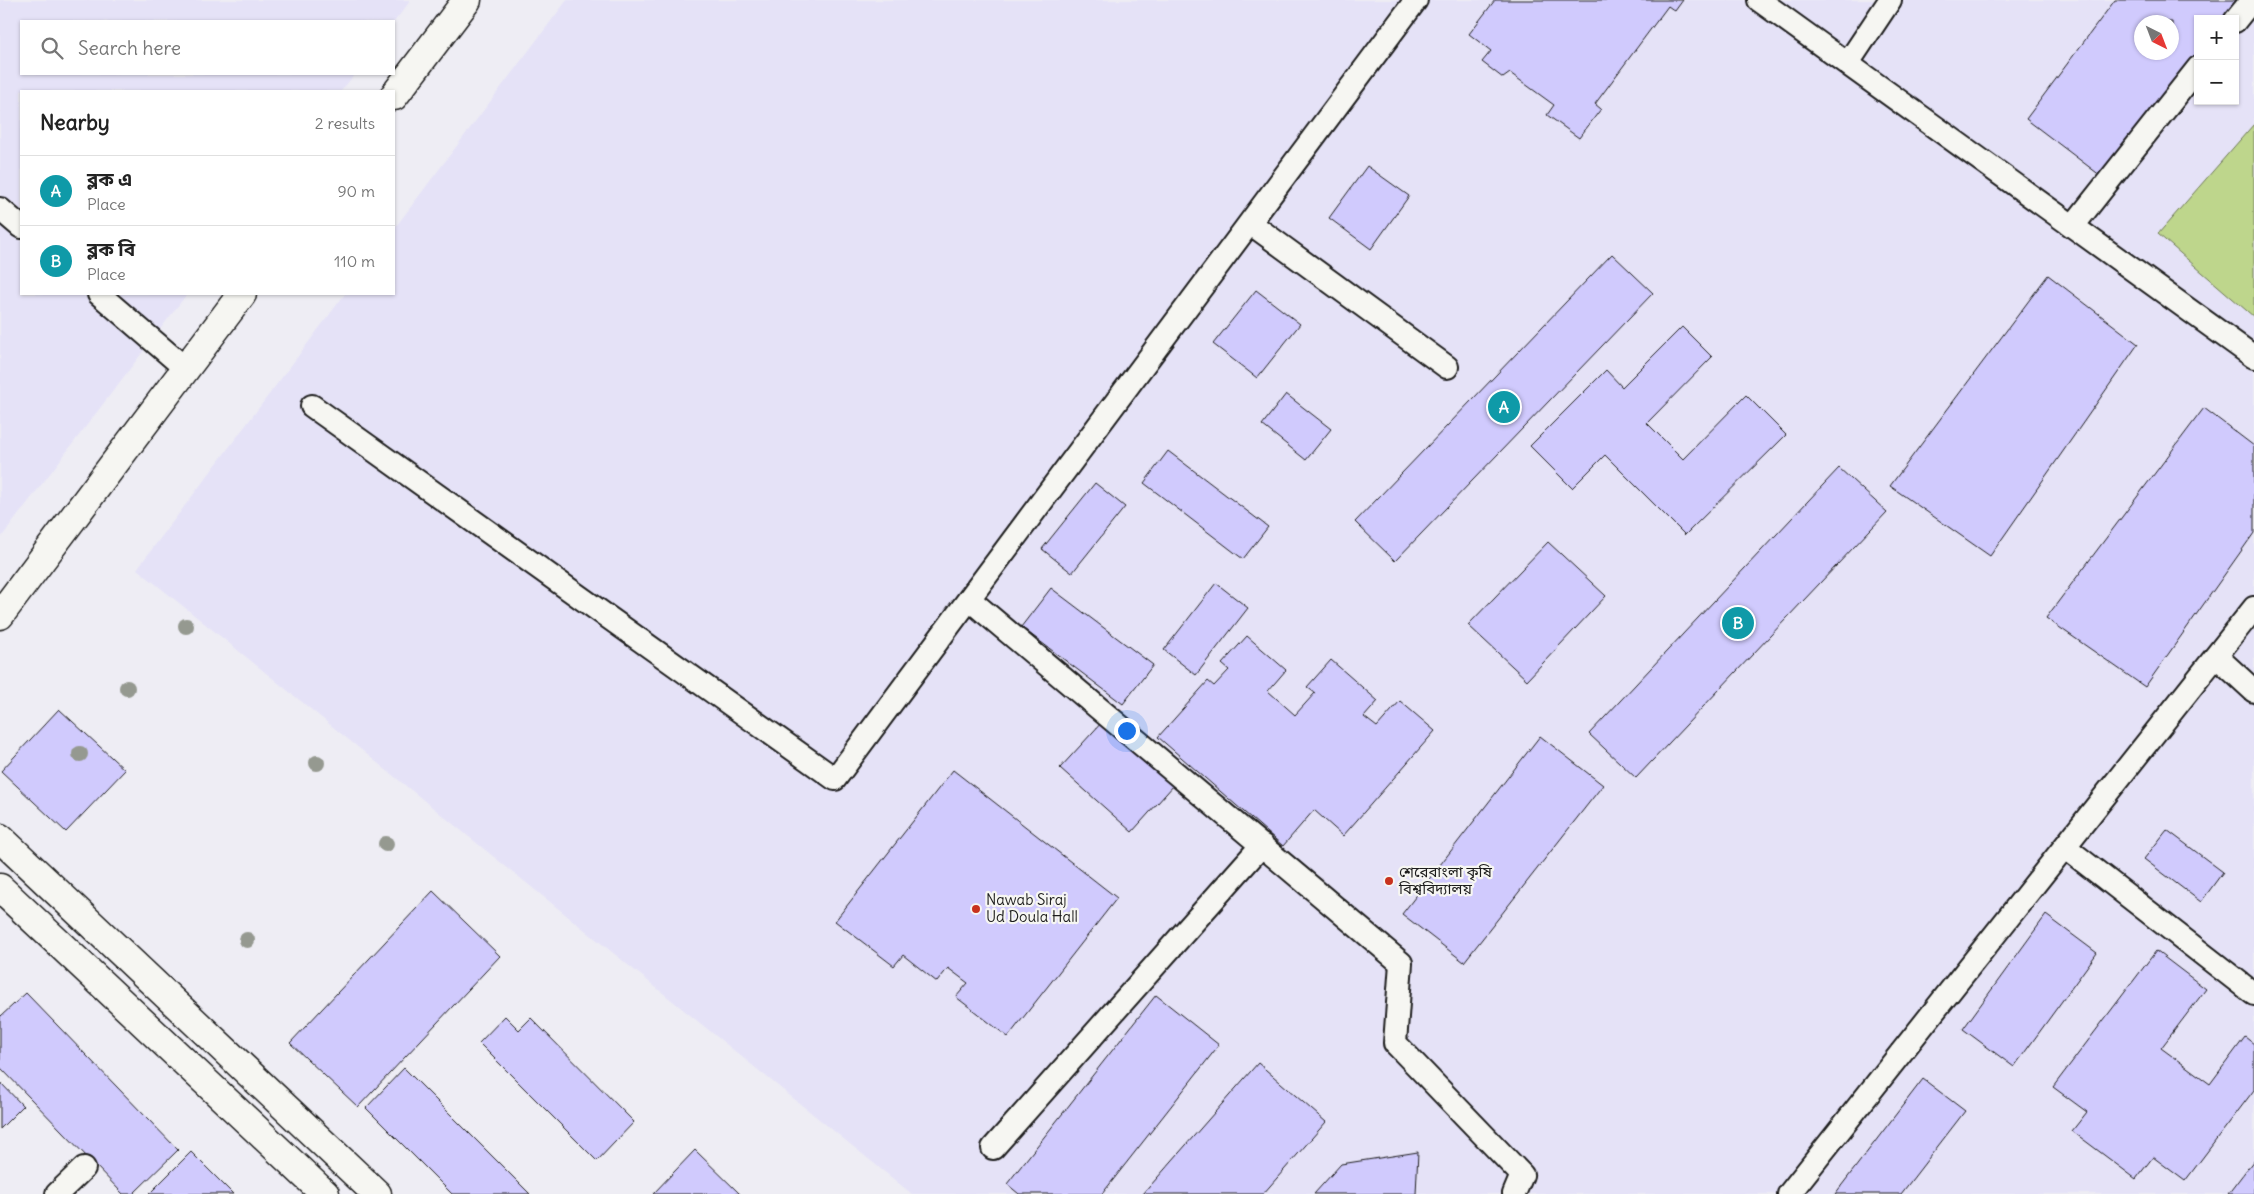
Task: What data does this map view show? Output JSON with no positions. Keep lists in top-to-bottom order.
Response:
{
  "places": ["শেরেবাংলা কৃষি বিশ্ববিদ্যালয়", "Nawab Siraj Ud Doula Hall"],
  "north": "bottom right",
  "page": {
    "map_buttons": ["+", "−"],
    "search": "Search here",
    "heading": ["Nearby", "2 results"],
    "list": [
      {
        "mark": "A",
        "name": "ব্লক এ",
        "note": "Place",
        "value": "90 m"
      },
      {
        "mark": "B",
        "name": "ব্লক বি",
        "note": "Place",
        "value": "110 m"
      }
    ],
    "pins": ["A", "B"]
  }
}
